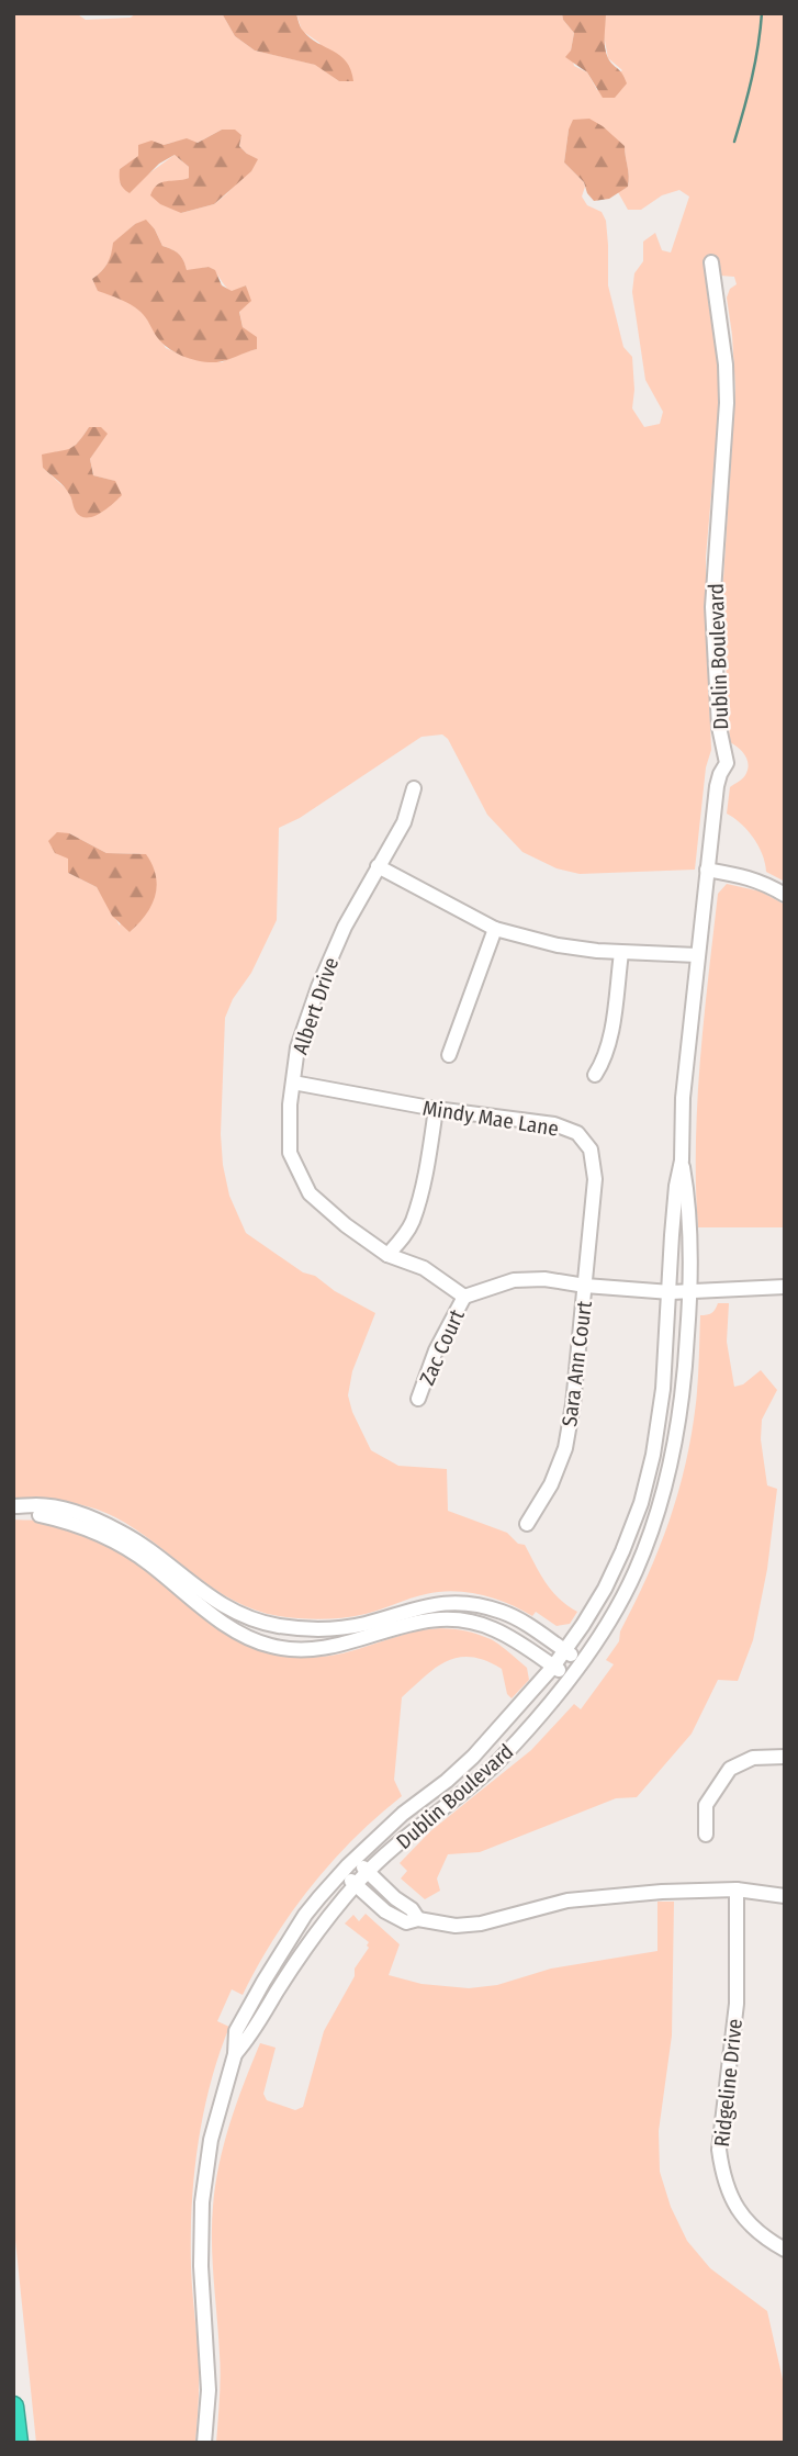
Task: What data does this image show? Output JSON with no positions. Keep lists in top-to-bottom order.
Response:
{
  "streets": {
    "street": [
      "Dublin Boulevard",
      "Albert Drive",
      "Mindy Mae Lane",
      "Zac Court",
      "Sara Ann Court",
      "Ridgeline Drive"
    ]
  },
  "crossings": [
    ["Albert Drive", "Mindy Mae Lane"],
    ["Albert Drive", "Zac Court"],
    ["Mindy Mae Lane", "Sara Ann Court"]
  ]
}
